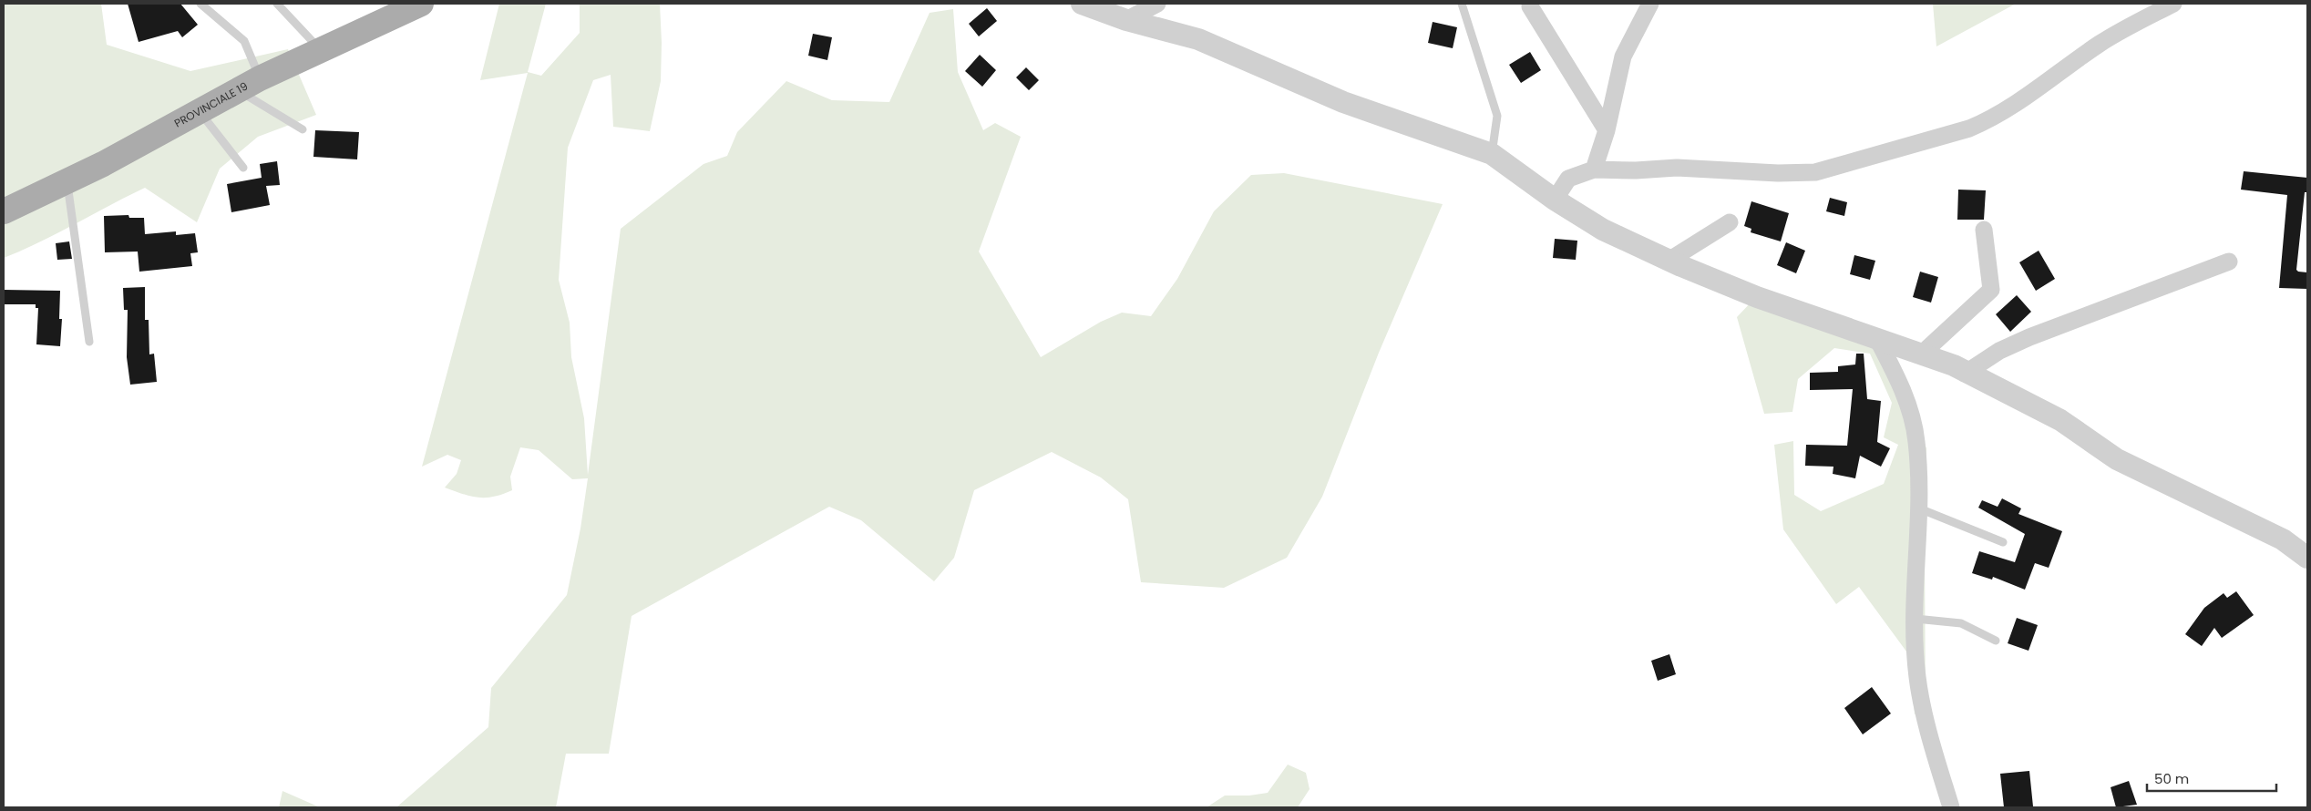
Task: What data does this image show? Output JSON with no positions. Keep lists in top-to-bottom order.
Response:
{
  "streets": {
    "main road": ["PROVINCIALE 19"]
  },
  "scale_bar": "50 m"
}
